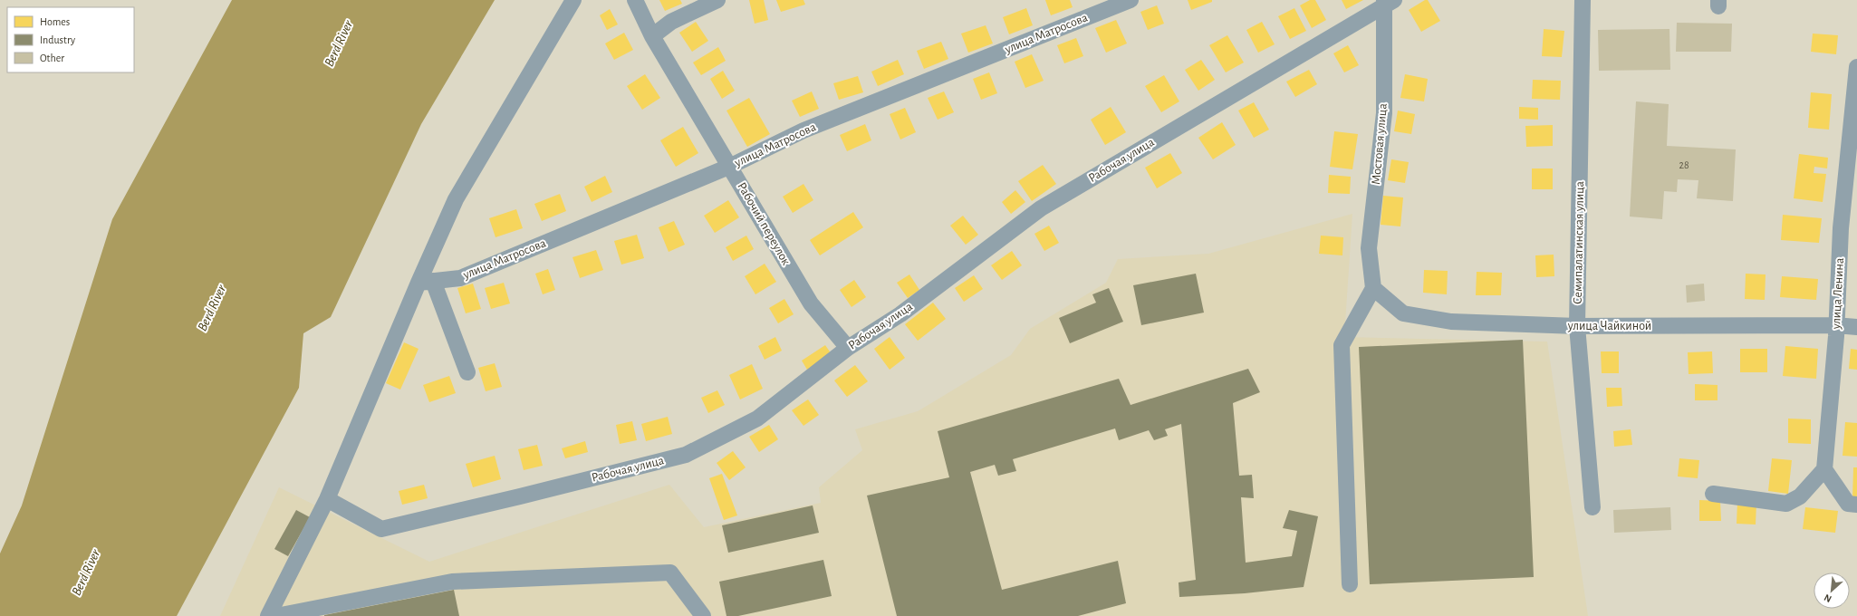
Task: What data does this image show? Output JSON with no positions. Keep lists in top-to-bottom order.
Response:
{
  "streets": {
    "street": [
      "улица Матросова",
      "Мостовая улица",
      "Рабочая улица",
      "Рабочий переулок",
      "Семипалатинская улица",
      "улица Ленина",
      "улица Чайкиной"
    ]
  },
  "crossings": [
    ["улица Матросова", "Рабочий переулок"],
    ["Мостовая улица", "Рабочая улица"],
    ["Мостовая улица", "улица Чайкиной"],
    ["Рабочая улица", "Рабочий переулок"],
    ["Семипалатинская улица", "улица Чайкиной"],
    ["улица Ленина", "улица Чайкиной"]
  ],
  "water": ["Berd River"],
  "house_numbers": ["28"],
  "legend": ["Homes", "Industry", "Other"],
  "north": "bottom left"
}
